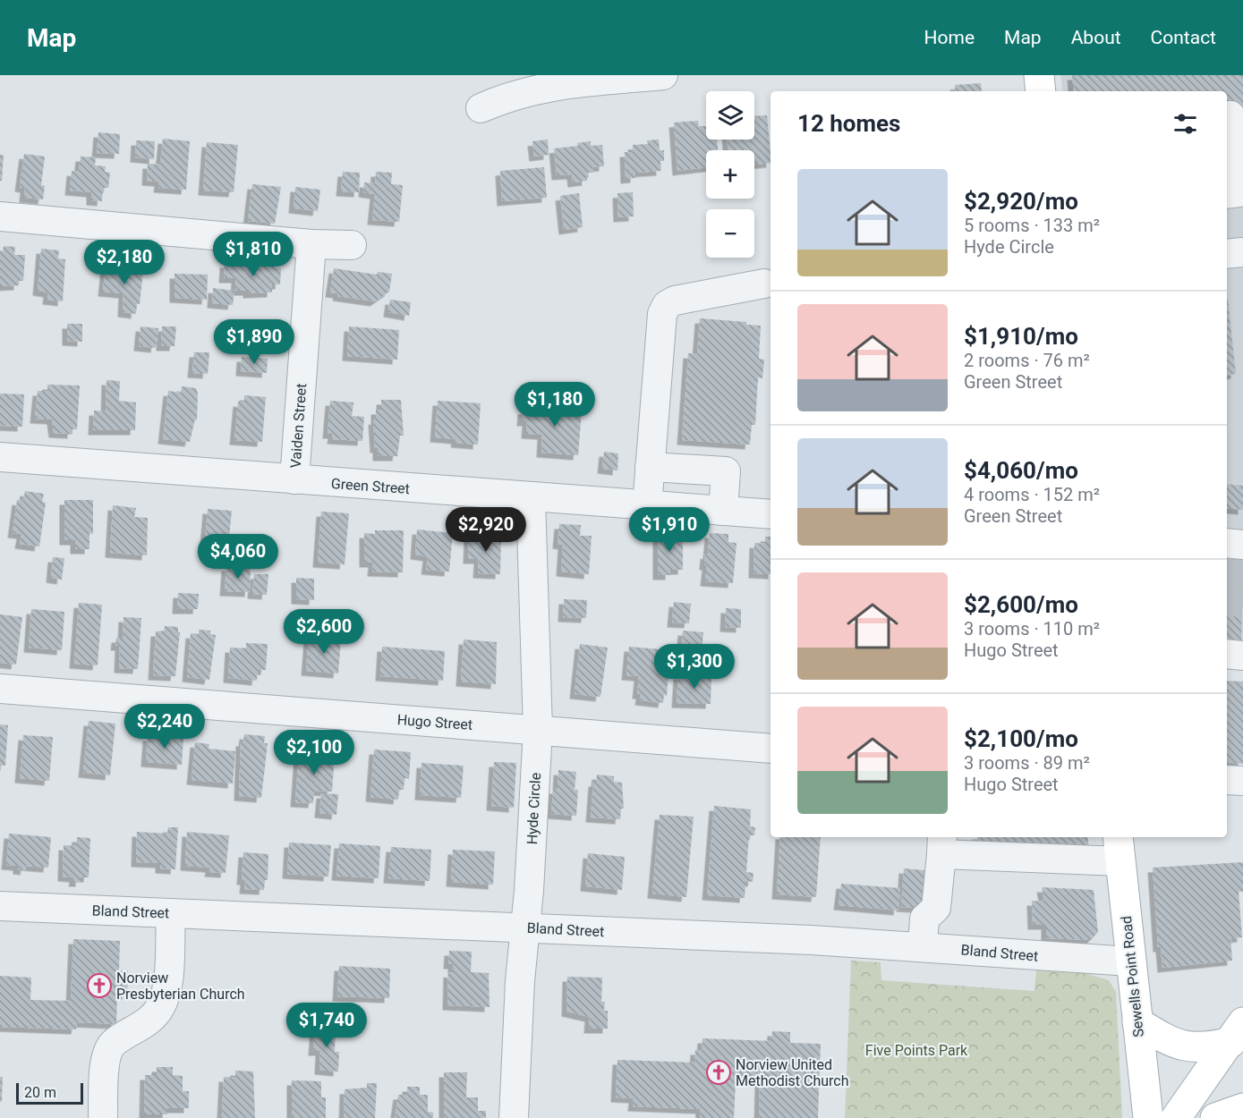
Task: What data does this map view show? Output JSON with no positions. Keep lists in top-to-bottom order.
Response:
{
  "streets": {
    "main road": ["Sewells Point Road"],
    "street": [
      "Vaiden Street",
      "Green Street",
      "Hugo Street",
      "Hyde Circle",
      "Bland Street"
    ]
  },
  "crossings": [
    ["Vaiden Street", "Green Street"],
    ["Green Street", "Hyde Circle"],
    ["Hugo Street", "Hyde Circle"],
    ["Hyde Circle", "Bland Street"],
    ["Bland Street", "Sewells Point Road"]
  ],
  "parks": ["Five Points Park"],
  "places": {
    "church": ["Norview Presbyterian Church", "Norview United Methodist Church"]
  },
  "scale_bar": "20 m",
  "page": {
    "header": "Map",
    "nav": [
      "Home",
      "Map",
      "About",
      "Contact"
    ],
    "map_buttons": ["+", "−"],
    "heading": "12 homes",
    "list": [
      {
        "name": "$2,920/mo",
        "note": "5 rooms · 133 m² · Hyde Circle"
      },
      {
        "name": "$1,910/mo",
        "note": "2 rooms · 76 m² · Green Street"
      },
      {
        "name": "$4,060/mo",
        "note": "4 rooms · 152 m² · Green Street"
      },
      {
        "name": "$2,600/mo",
        "note": "3 rooms · 110 m² · Hugo Street"
      },
      {
        "name": "$2,100/mo",
        "note": "3 rooms · 89 m² · Hugo Street"
      }
    ],
    "price": [
      "$1,810",
      "$2,180",
      "$1,890",
      "$1,180",
      "$2,920",
      "$1,910",
      "$4,060",
      "$2,600",
      "$1,300",
      "$2,240",
      "$2,100",
      "$1,740"
    ],
    "scale": "20 m"
  }
}
